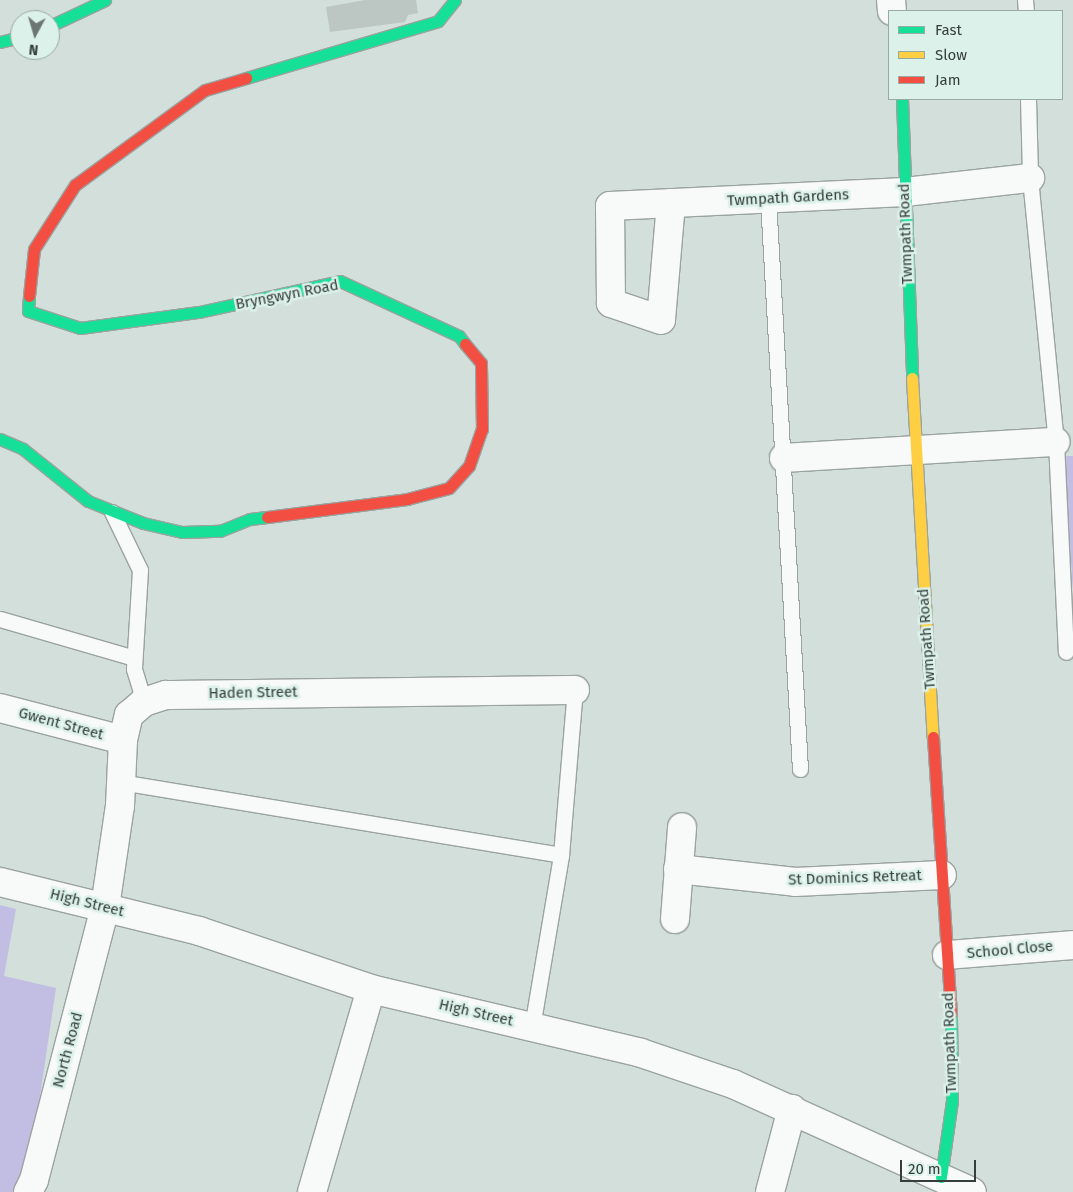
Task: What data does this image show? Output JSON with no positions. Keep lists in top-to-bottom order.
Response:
{
  "streets": {
    "street": [
      "Twmpath Gardens",
      "Twmpath Road",
      "Bryngwyn Road",
      "Haden Street",
      "Gwent Street",
      "St Dominics Retreat",
      "High Street",
      "School Close",
      "North Road"
    ]
  },
  "crossings": [
    ["Twmpath Gardens", "Twmpath Road"],
    ["Twmpath Road", "St Dominics Retreat"],
    ["Twmpath Road", "High Street"],
    ["Twmpath Road", "School Close"],
    ["High Street", "North Road"]
  ],
  "legend": ["Fast", "Slow", "Jam"],
  "scale_bar": "20 m",
  "north": "bottom"
}
